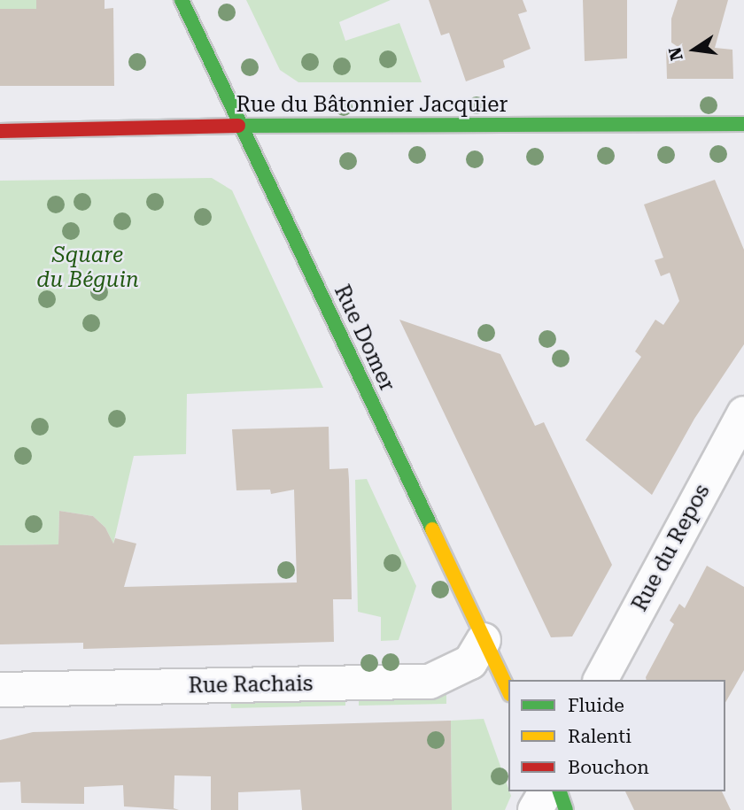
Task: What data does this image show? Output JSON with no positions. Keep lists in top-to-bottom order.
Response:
{
  "streets": {
    "street": [
      "Rue du Bâtonnier Jacquier",
      "Rue Domer",
      "Rue du Repos",
      "Rue Rachais"
    ]
  },
  "crossings": [
    ["Rue du Bâtonnier Jacquier", "Rue Domer"],
    ["Rue Domer", "Rue Rachais"]
  ],
  "parks": ["Square du Béguin"],
  "legend": ["Fluide", "Ralenti", "Bouchon"],
  "north": "left"
}
